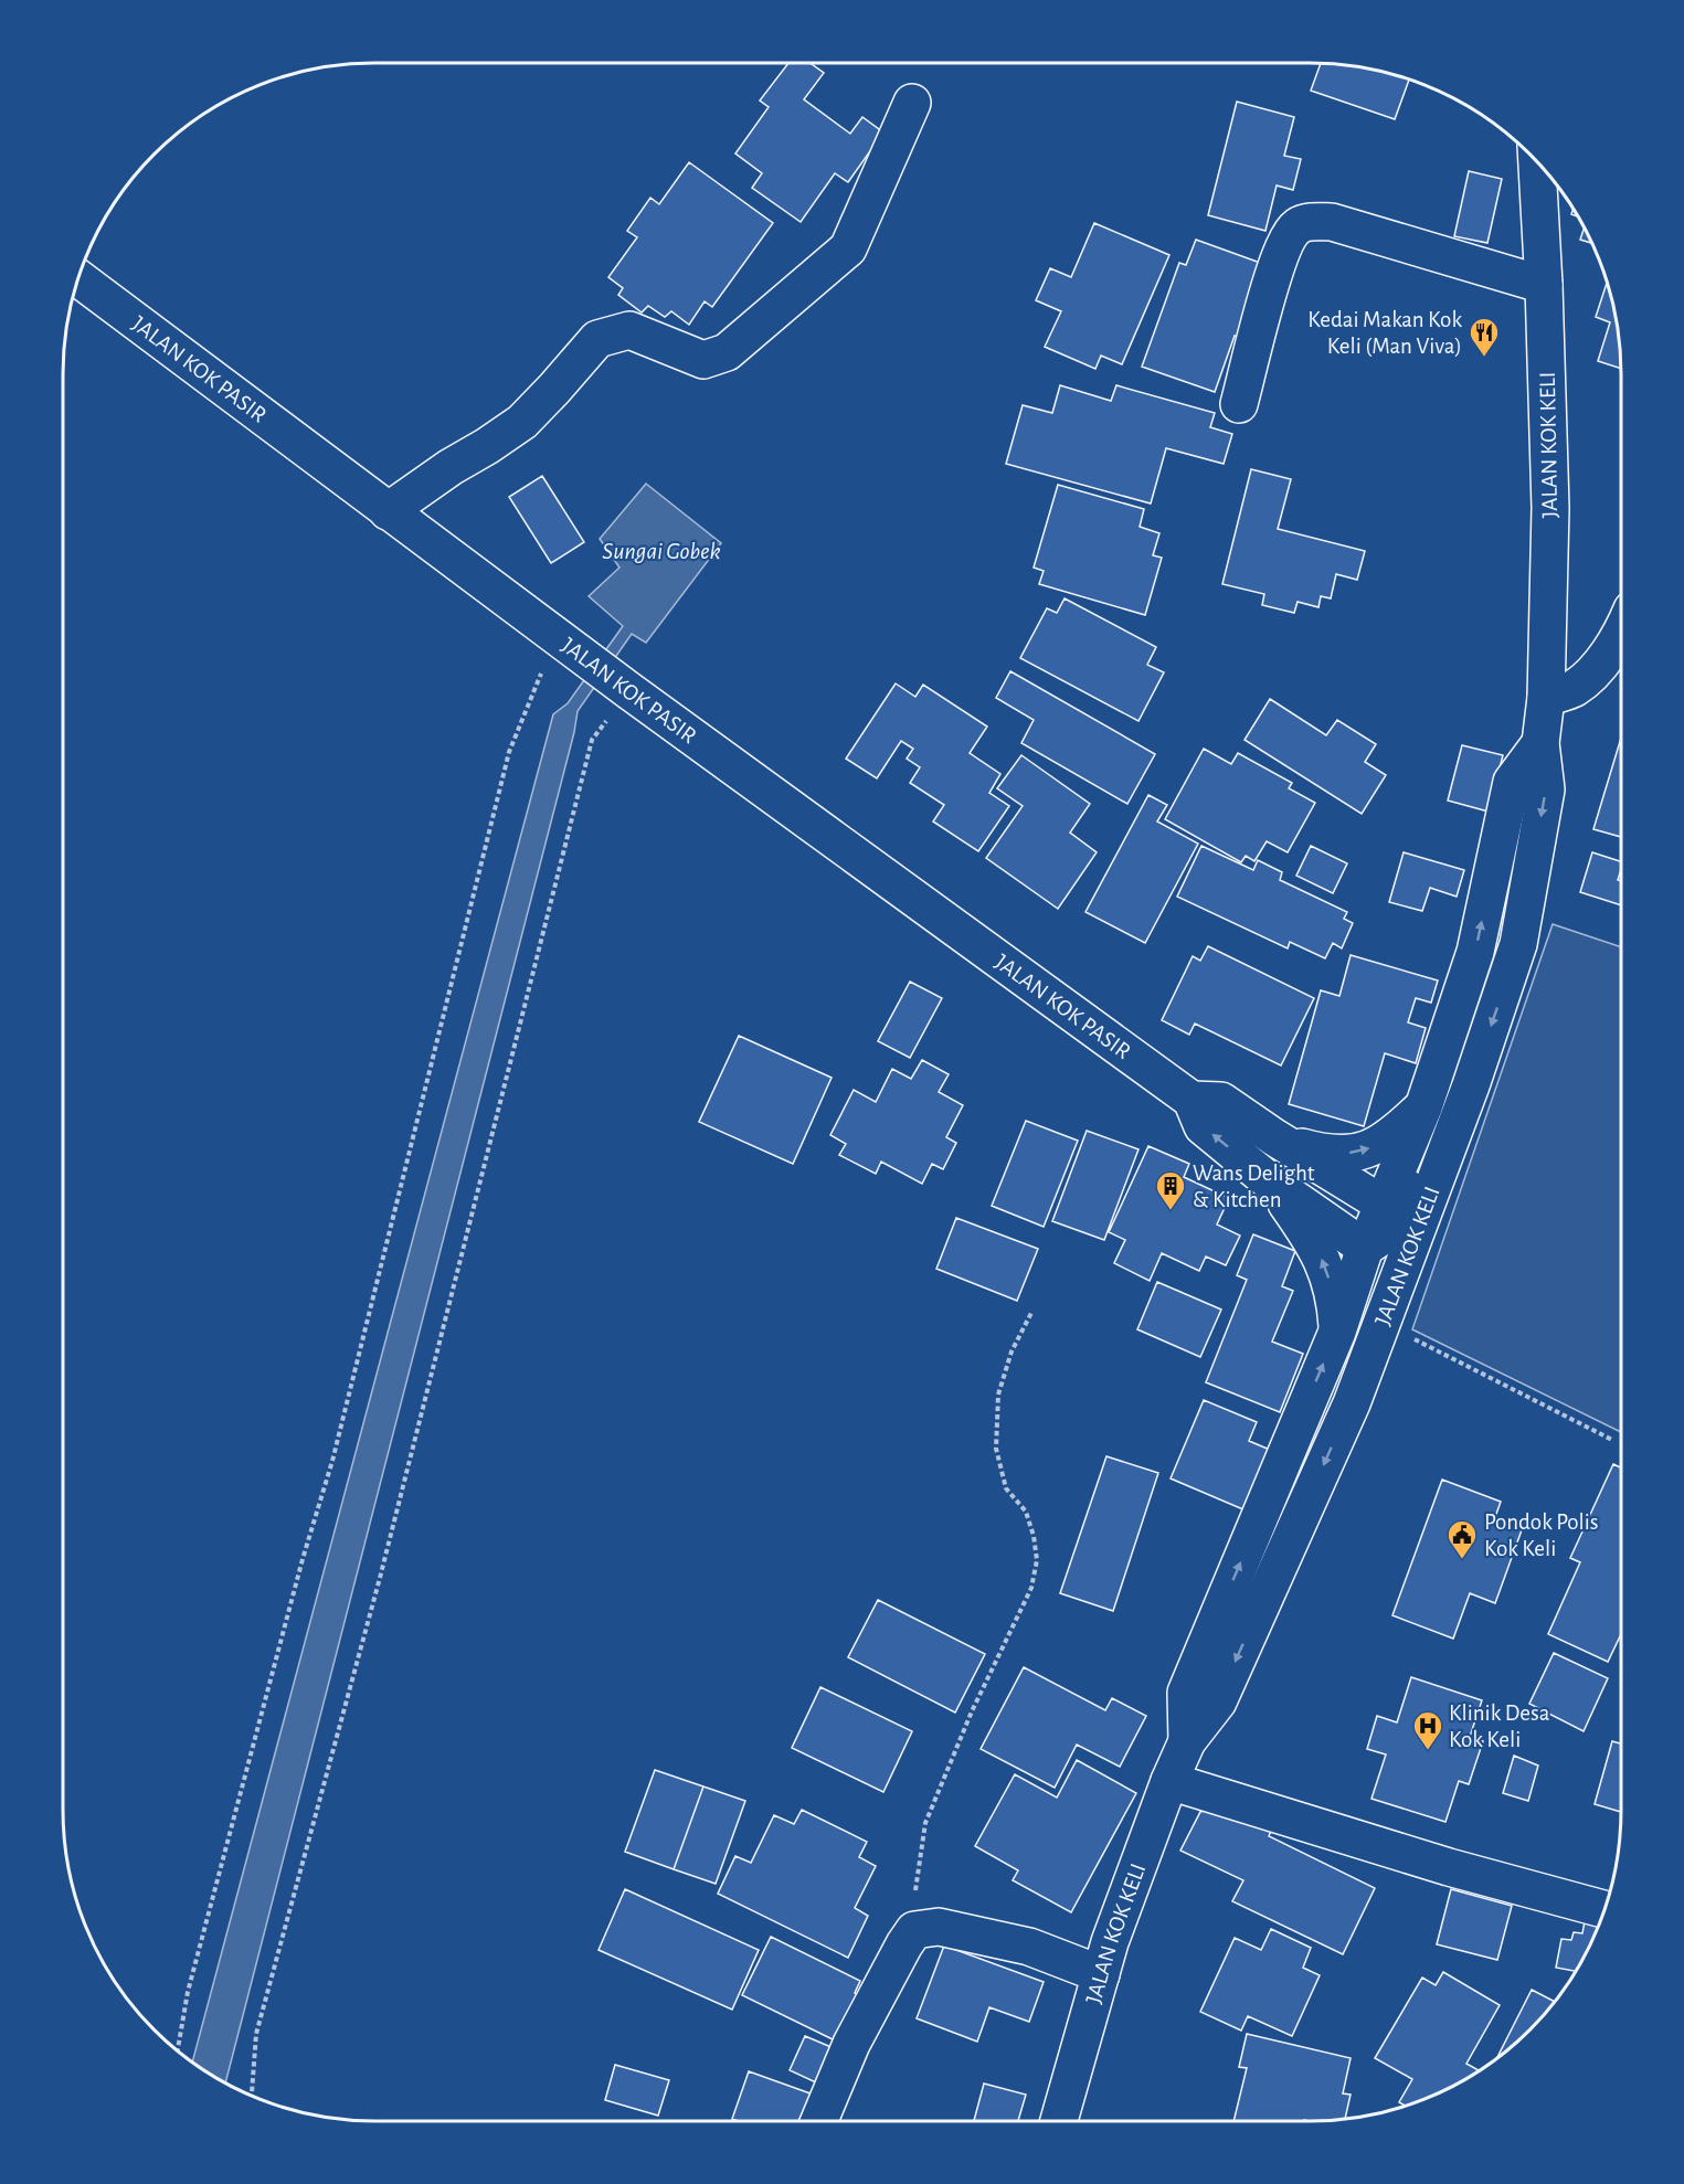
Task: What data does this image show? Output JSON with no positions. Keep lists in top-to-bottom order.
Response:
{
  "streets": {
    "street": ["JALAN KOK PASIR", "JALAN KOK KELI"]
  },
  "crossings": [
    ["JALAN KOK PASIR", "JALAN KOK KELI"]
  ],
  "water": ["Sungai Gobek"],
  "places": {
    "restaurant": ["Kedai Makan Kok Keli (Man Viva)"],
    "building": ["Wans Delight & Kitchen"],
    "public building": ["Pondok Polis Kok Keli"],
    "hospital": ["Klinik Desa Kok Keli"]
  }
}
